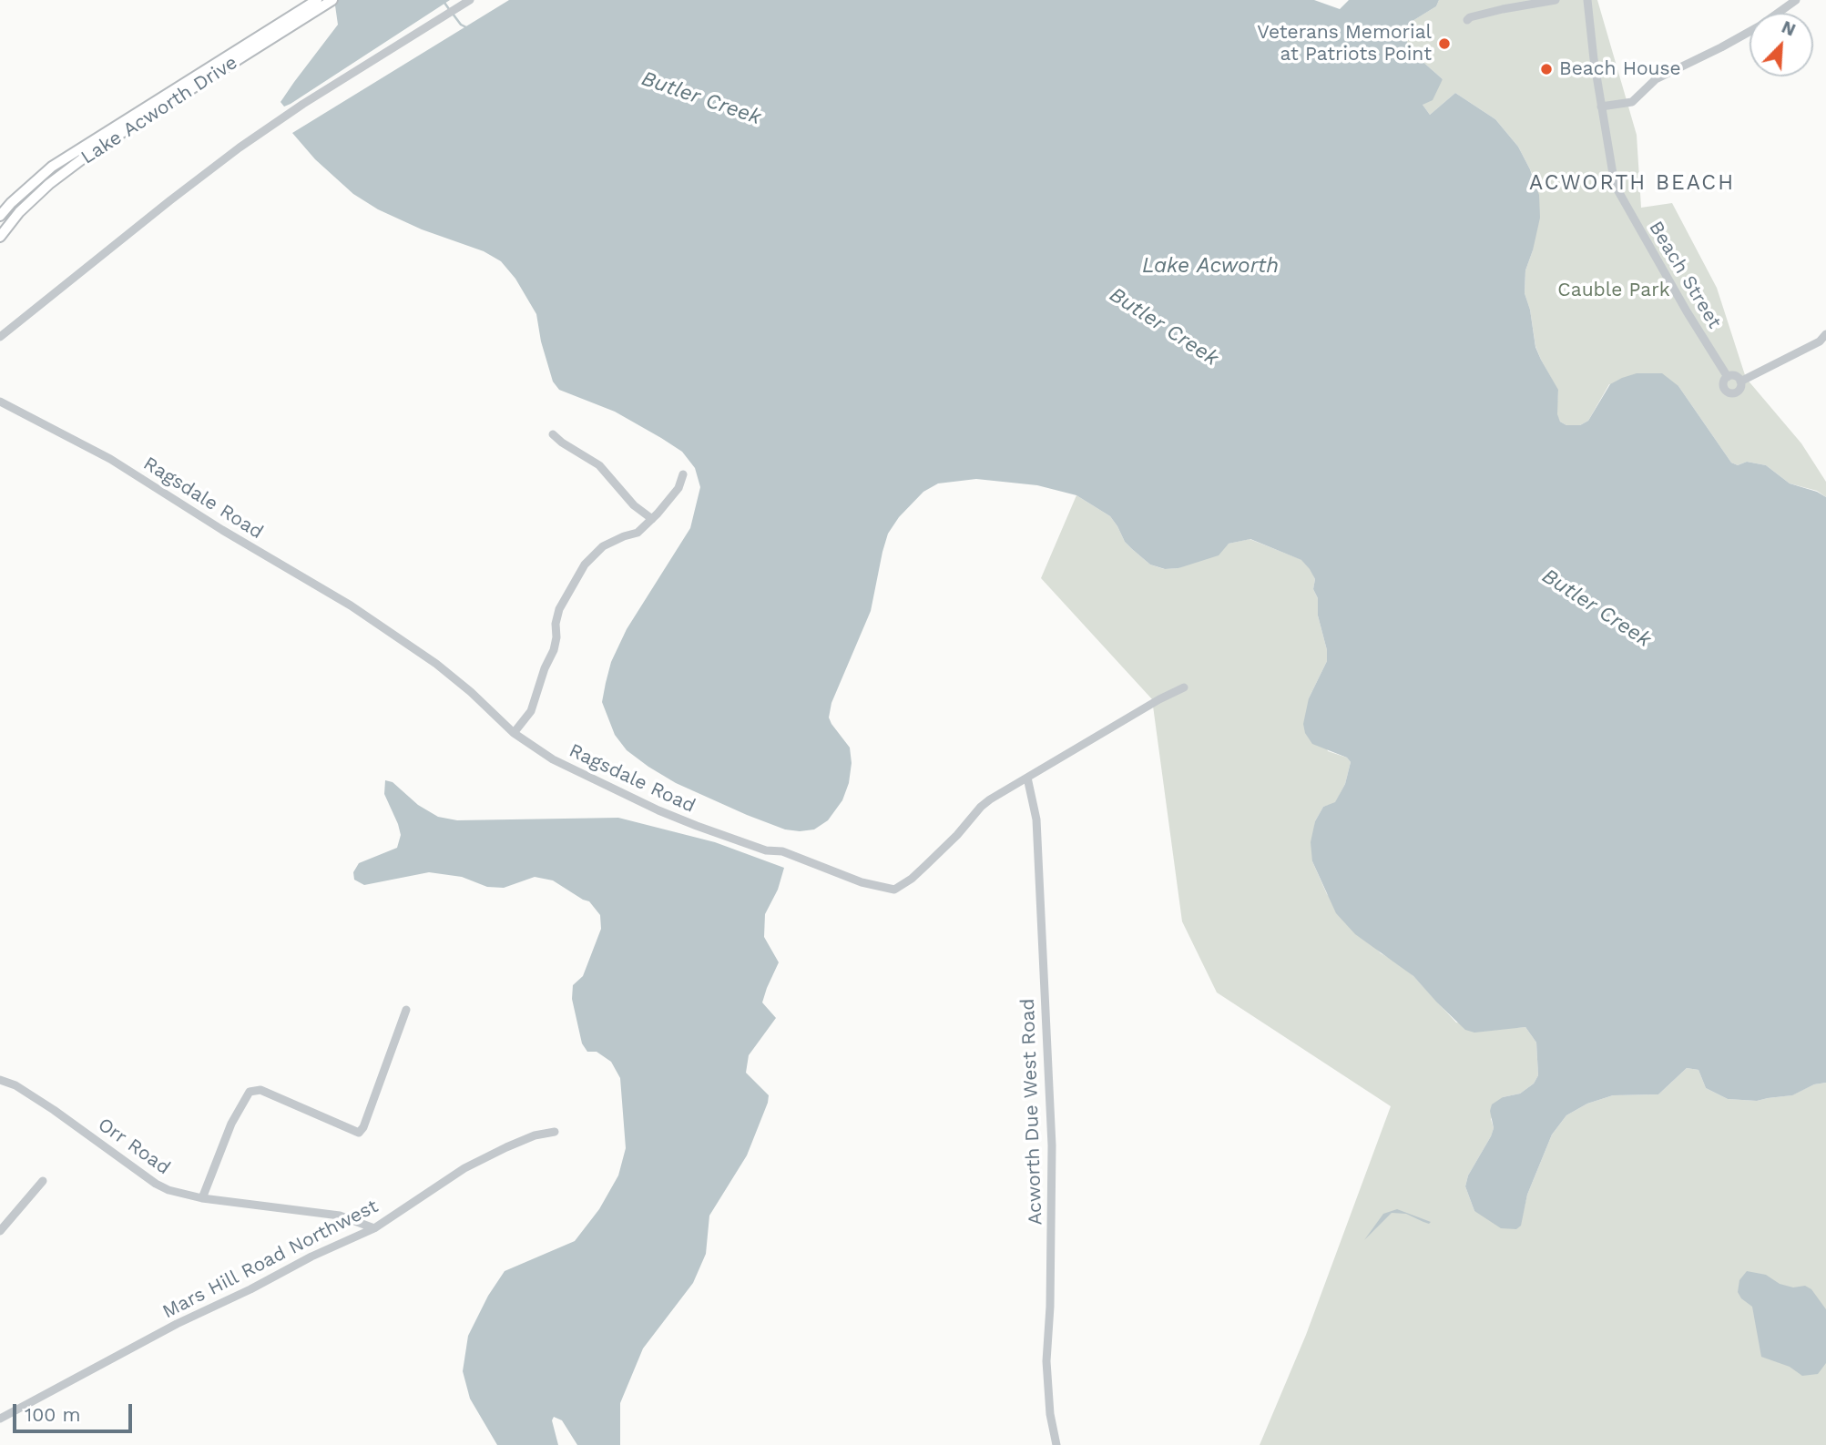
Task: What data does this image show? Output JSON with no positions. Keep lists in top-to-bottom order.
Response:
{
  "streets": {
    "main road": ["Lake Acworth Drive"],
    "street": [
      "Beach Street",
      "Ragsdale Road",
      "Acworth Due West Road",
      "Orr Road",
      "Mars Hill Road Northwest"
    ]
  },
  "crossings": [
    ["Ragsdale Road", "Acworth Due West Road"],
    ["Orr Road", "Mars Hill Road Northwest"]
  ],
  "districts": ["ACWORTH BEACH"],
  "water": ["Butler Creek", "Lake Acworth"],
  "parks": ["Cauble Park"],
  "places": ["Veterans Memorial at Patriots Point", "Beach House"],
  "scale_bar": "100 m",
  "north": "top right"
}
